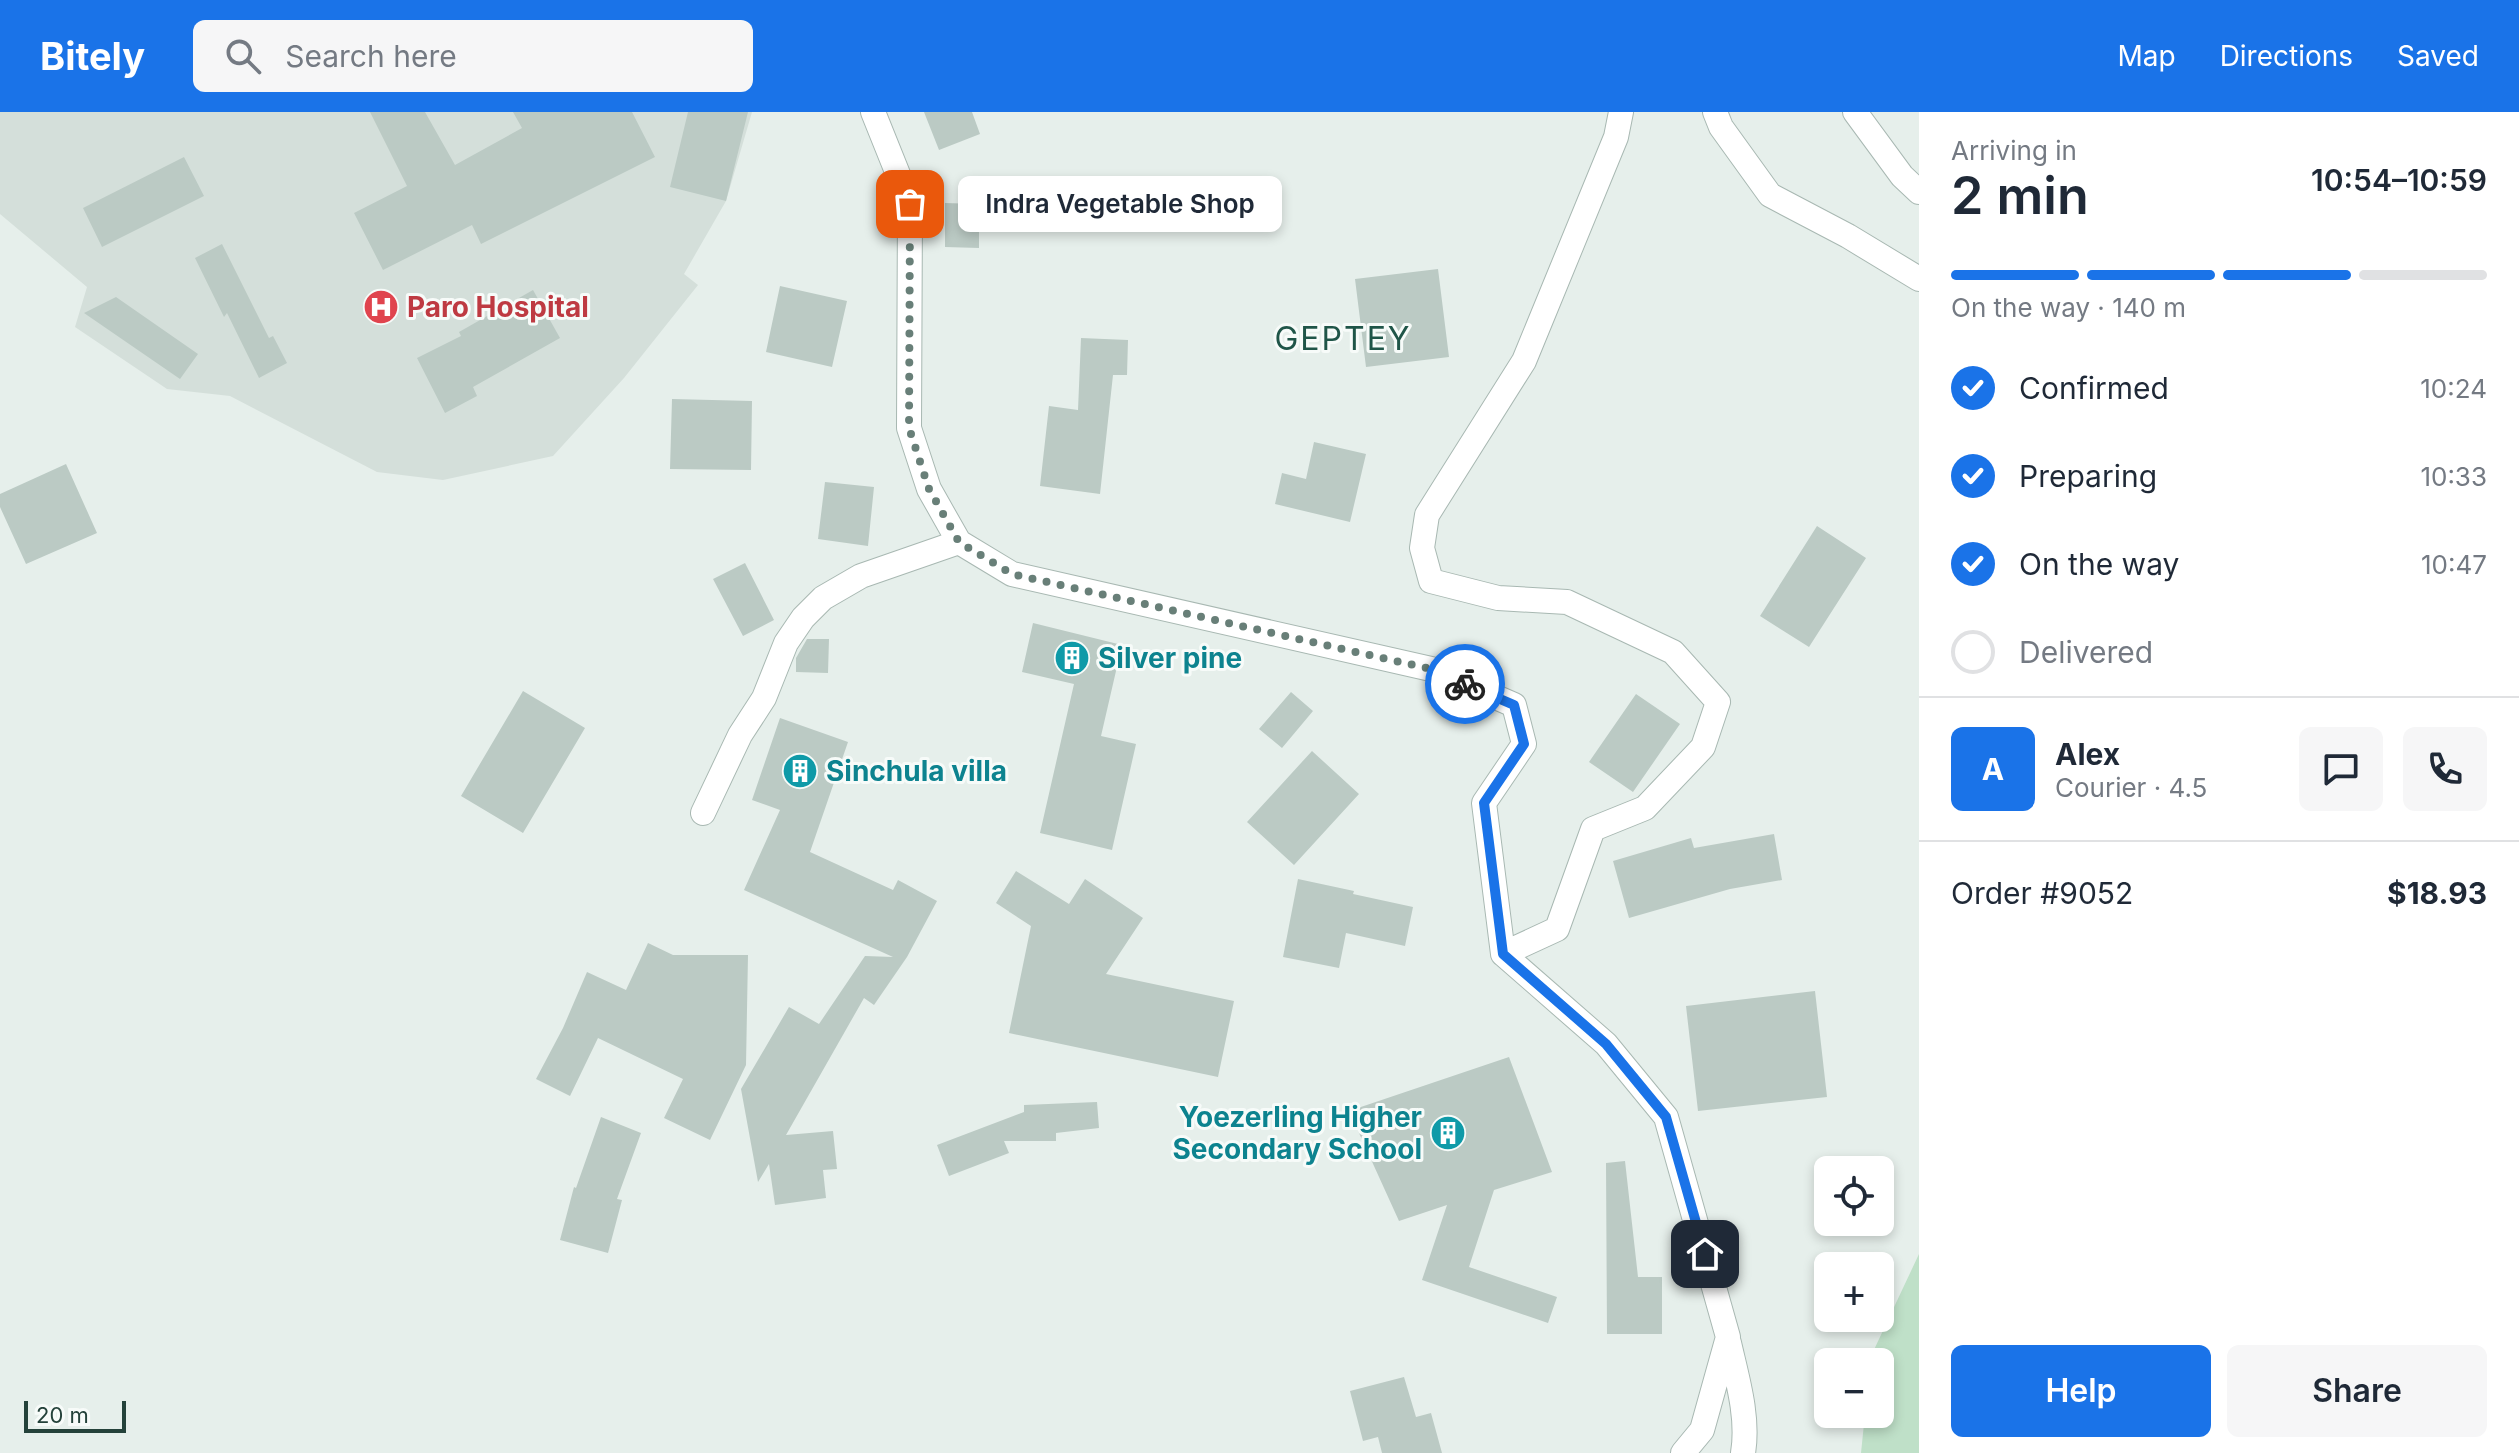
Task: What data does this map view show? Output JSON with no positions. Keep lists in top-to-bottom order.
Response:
{
  "districts": ["GEPTEY"],
  "places": {
    "other": ["Indra Vegetable Shop"],
    "hospital": ["Paro Hospital"],
    "building": ["Silver pine", "Sinchula villa", "Yoezerling Higher Secondary School"]
  },
  "scale_bar": "20 m",
  "page": {
    "header": "Bitely",
    "search": "Search here",
    "nav": ["Map", "Directions", "Saved"],
    "heading": ["2 min", "Arriving in", "10:54–10:59"],
    "panel": [
      "Alex",
      "Courier · 4.5",
      "Order #9052",
      "$18.93"
    ],
    "bubble": "Indra Vegetable Shop",
    "bar": "On the way · 140 m",
    "list": [
      ["Confirmed", "10:24"],
      ["Preparing", "10:33"],
      ["On the way", "10:47"],
      "Delivered"
    ],
    "round": "A",
    "map_buttons": ["+", "−"],
    "buttons": ["Help", "Share"],
    "scale": "20 m"
  }
}
